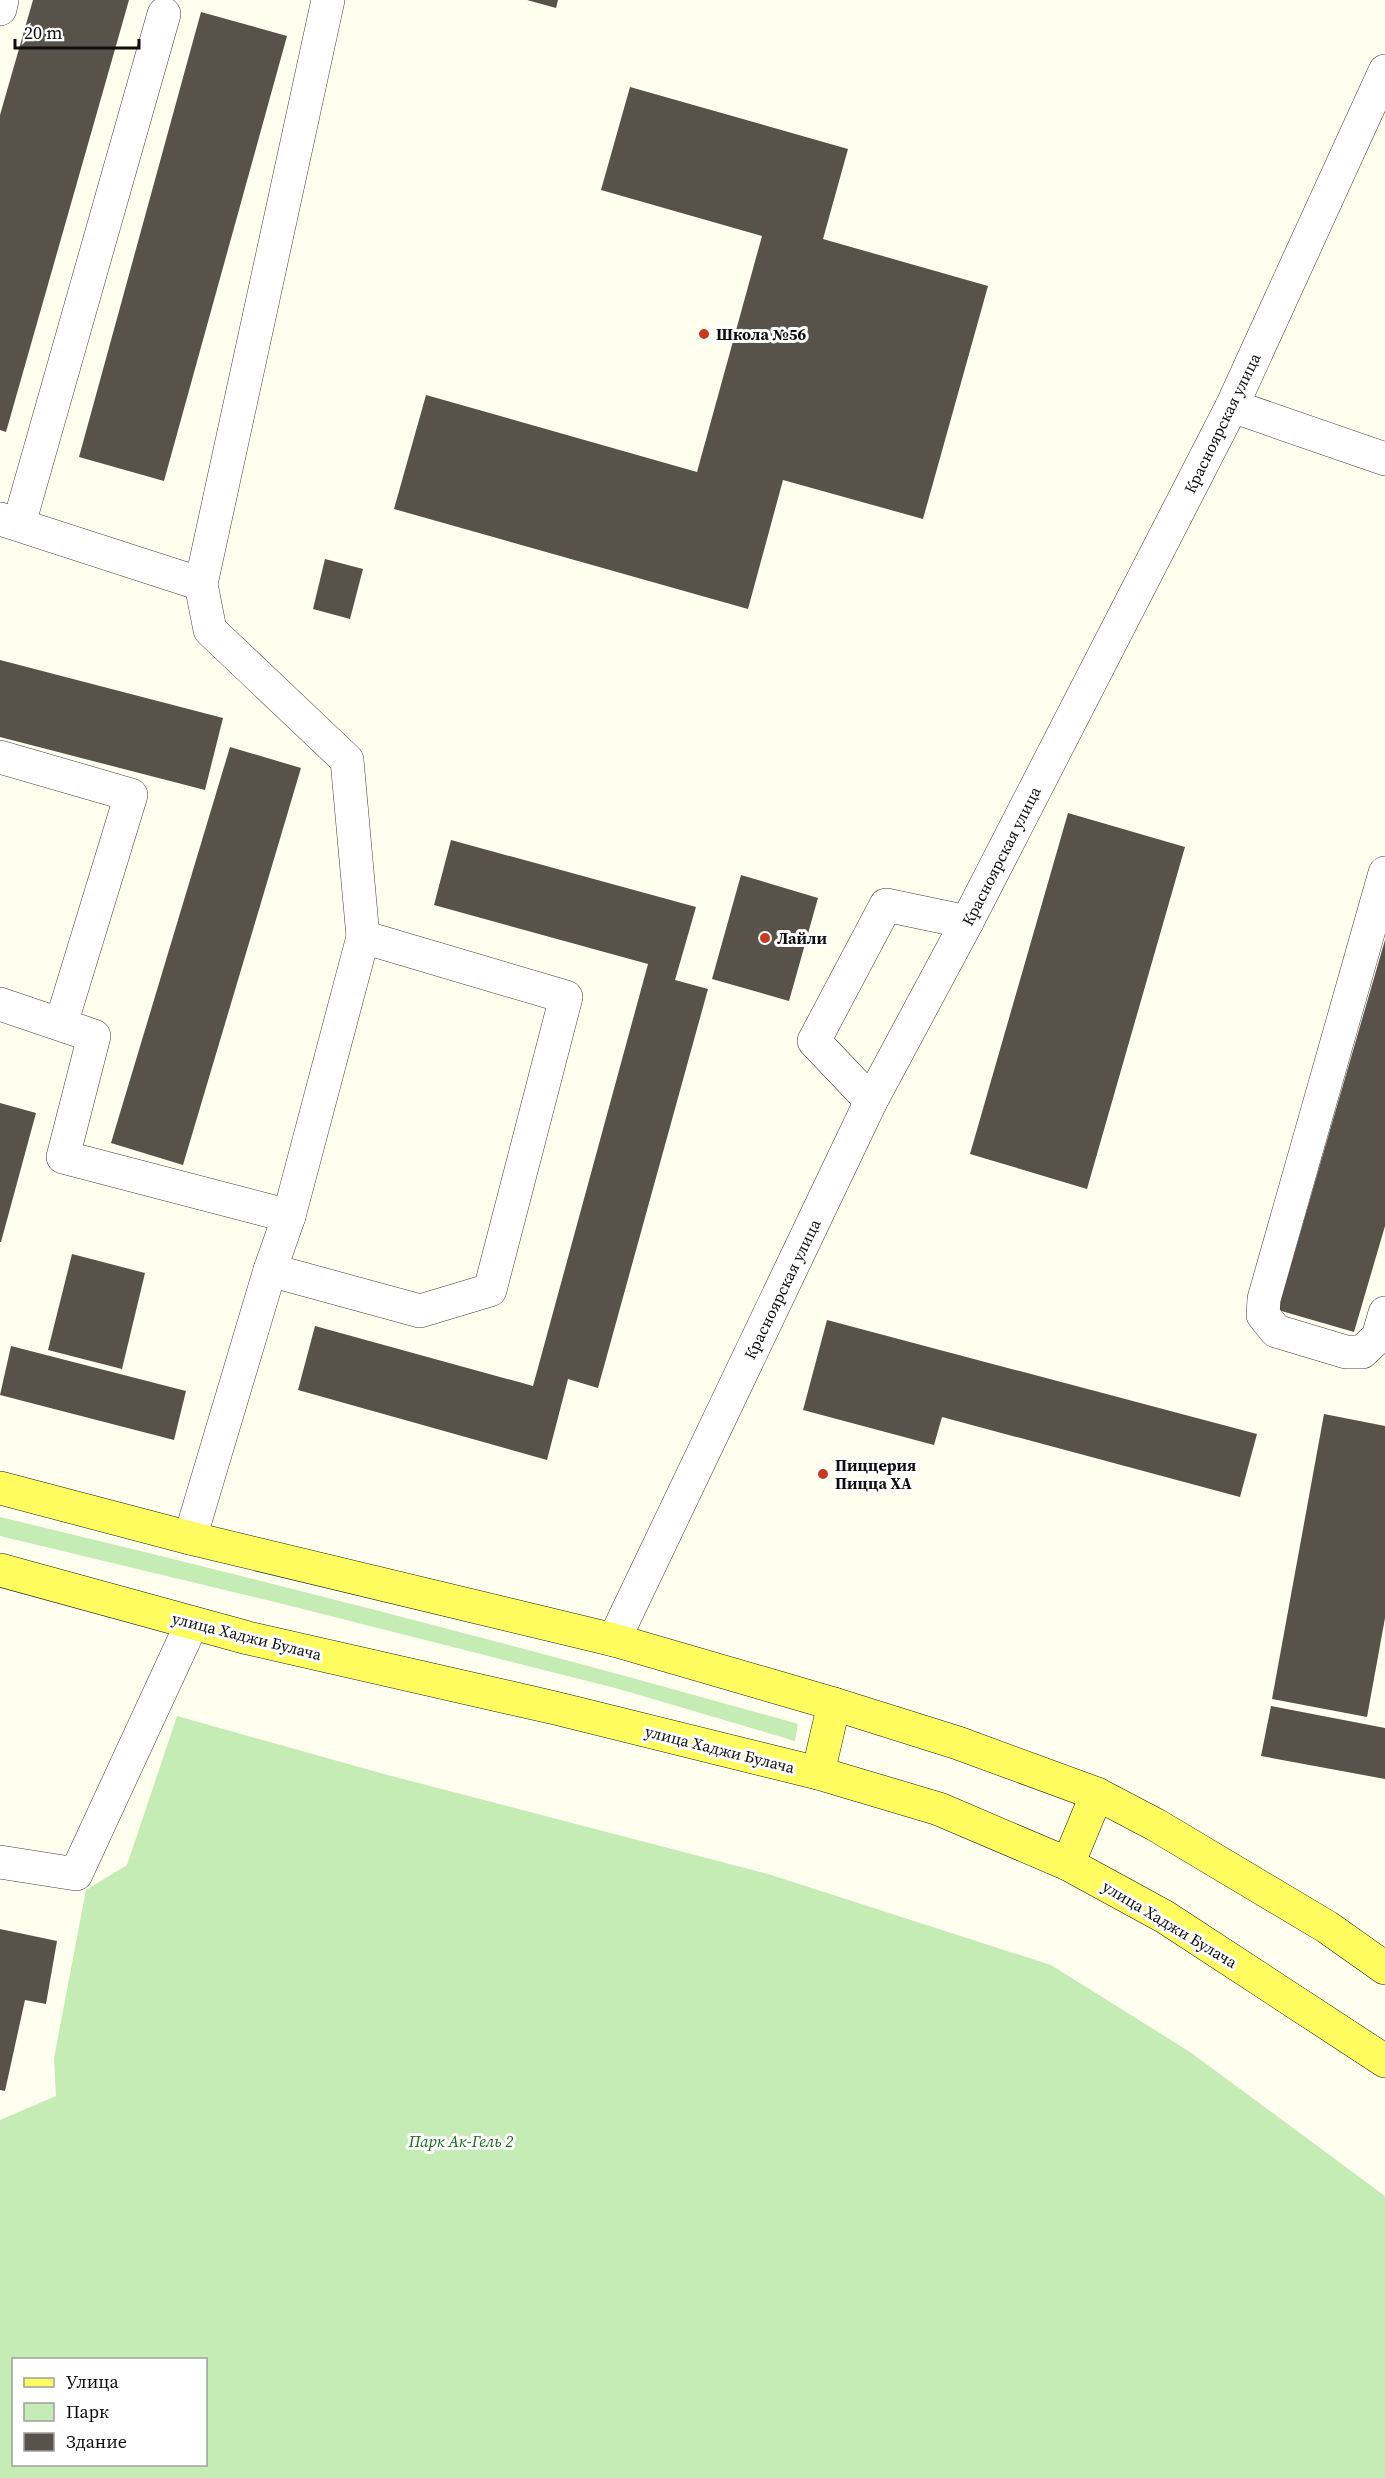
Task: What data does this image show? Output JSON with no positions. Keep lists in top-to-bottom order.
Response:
{
  "streets": {
    "main road": ["улица Хаджи Булача"],
    "street": ["Красноярская улица"]
  },
  "parks": ["Парк Ак-Гель 2"],
  "places": ["Школа №56", "Лайли", "Пиццерия Пицца ХА"],
  "legend": ["Улица", "Парк", "Здание"],
  "scale_bar": "20 m"
}
